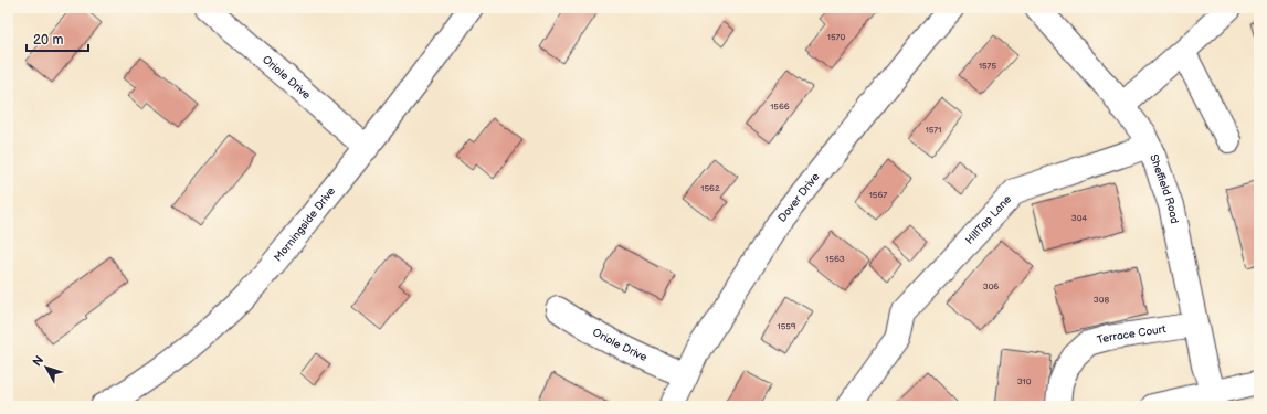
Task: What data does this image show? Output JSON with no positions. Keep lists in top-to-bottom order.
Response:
{
  "streets": {
    "street": [
      "Oriole Drive",
      "Sheffield Road",
      "Dover Drive",
      "HillTop Lane",
      "Morningside Drive",
      "Terrace Court"
    ]
  },
  "crossings": [
    ["Oriole Drive", "Dover Drive"],
    ["Oriole Drive", "Morningside Drive"],
    ["Sheffield Road", "HillTop Lane"],
    ["Sheffield Road", "Terrace Court"]
  ],
  "house_numbers": [
    "1570",
    "1575",
    "1566",
    "1571",
    "1562",
    "1567",
    "304",
    "1563",
    "306",
    "308",
    "1559",
    "310"
  ],
  "scale_bar": "20 m",
  "north": "top left"
}
